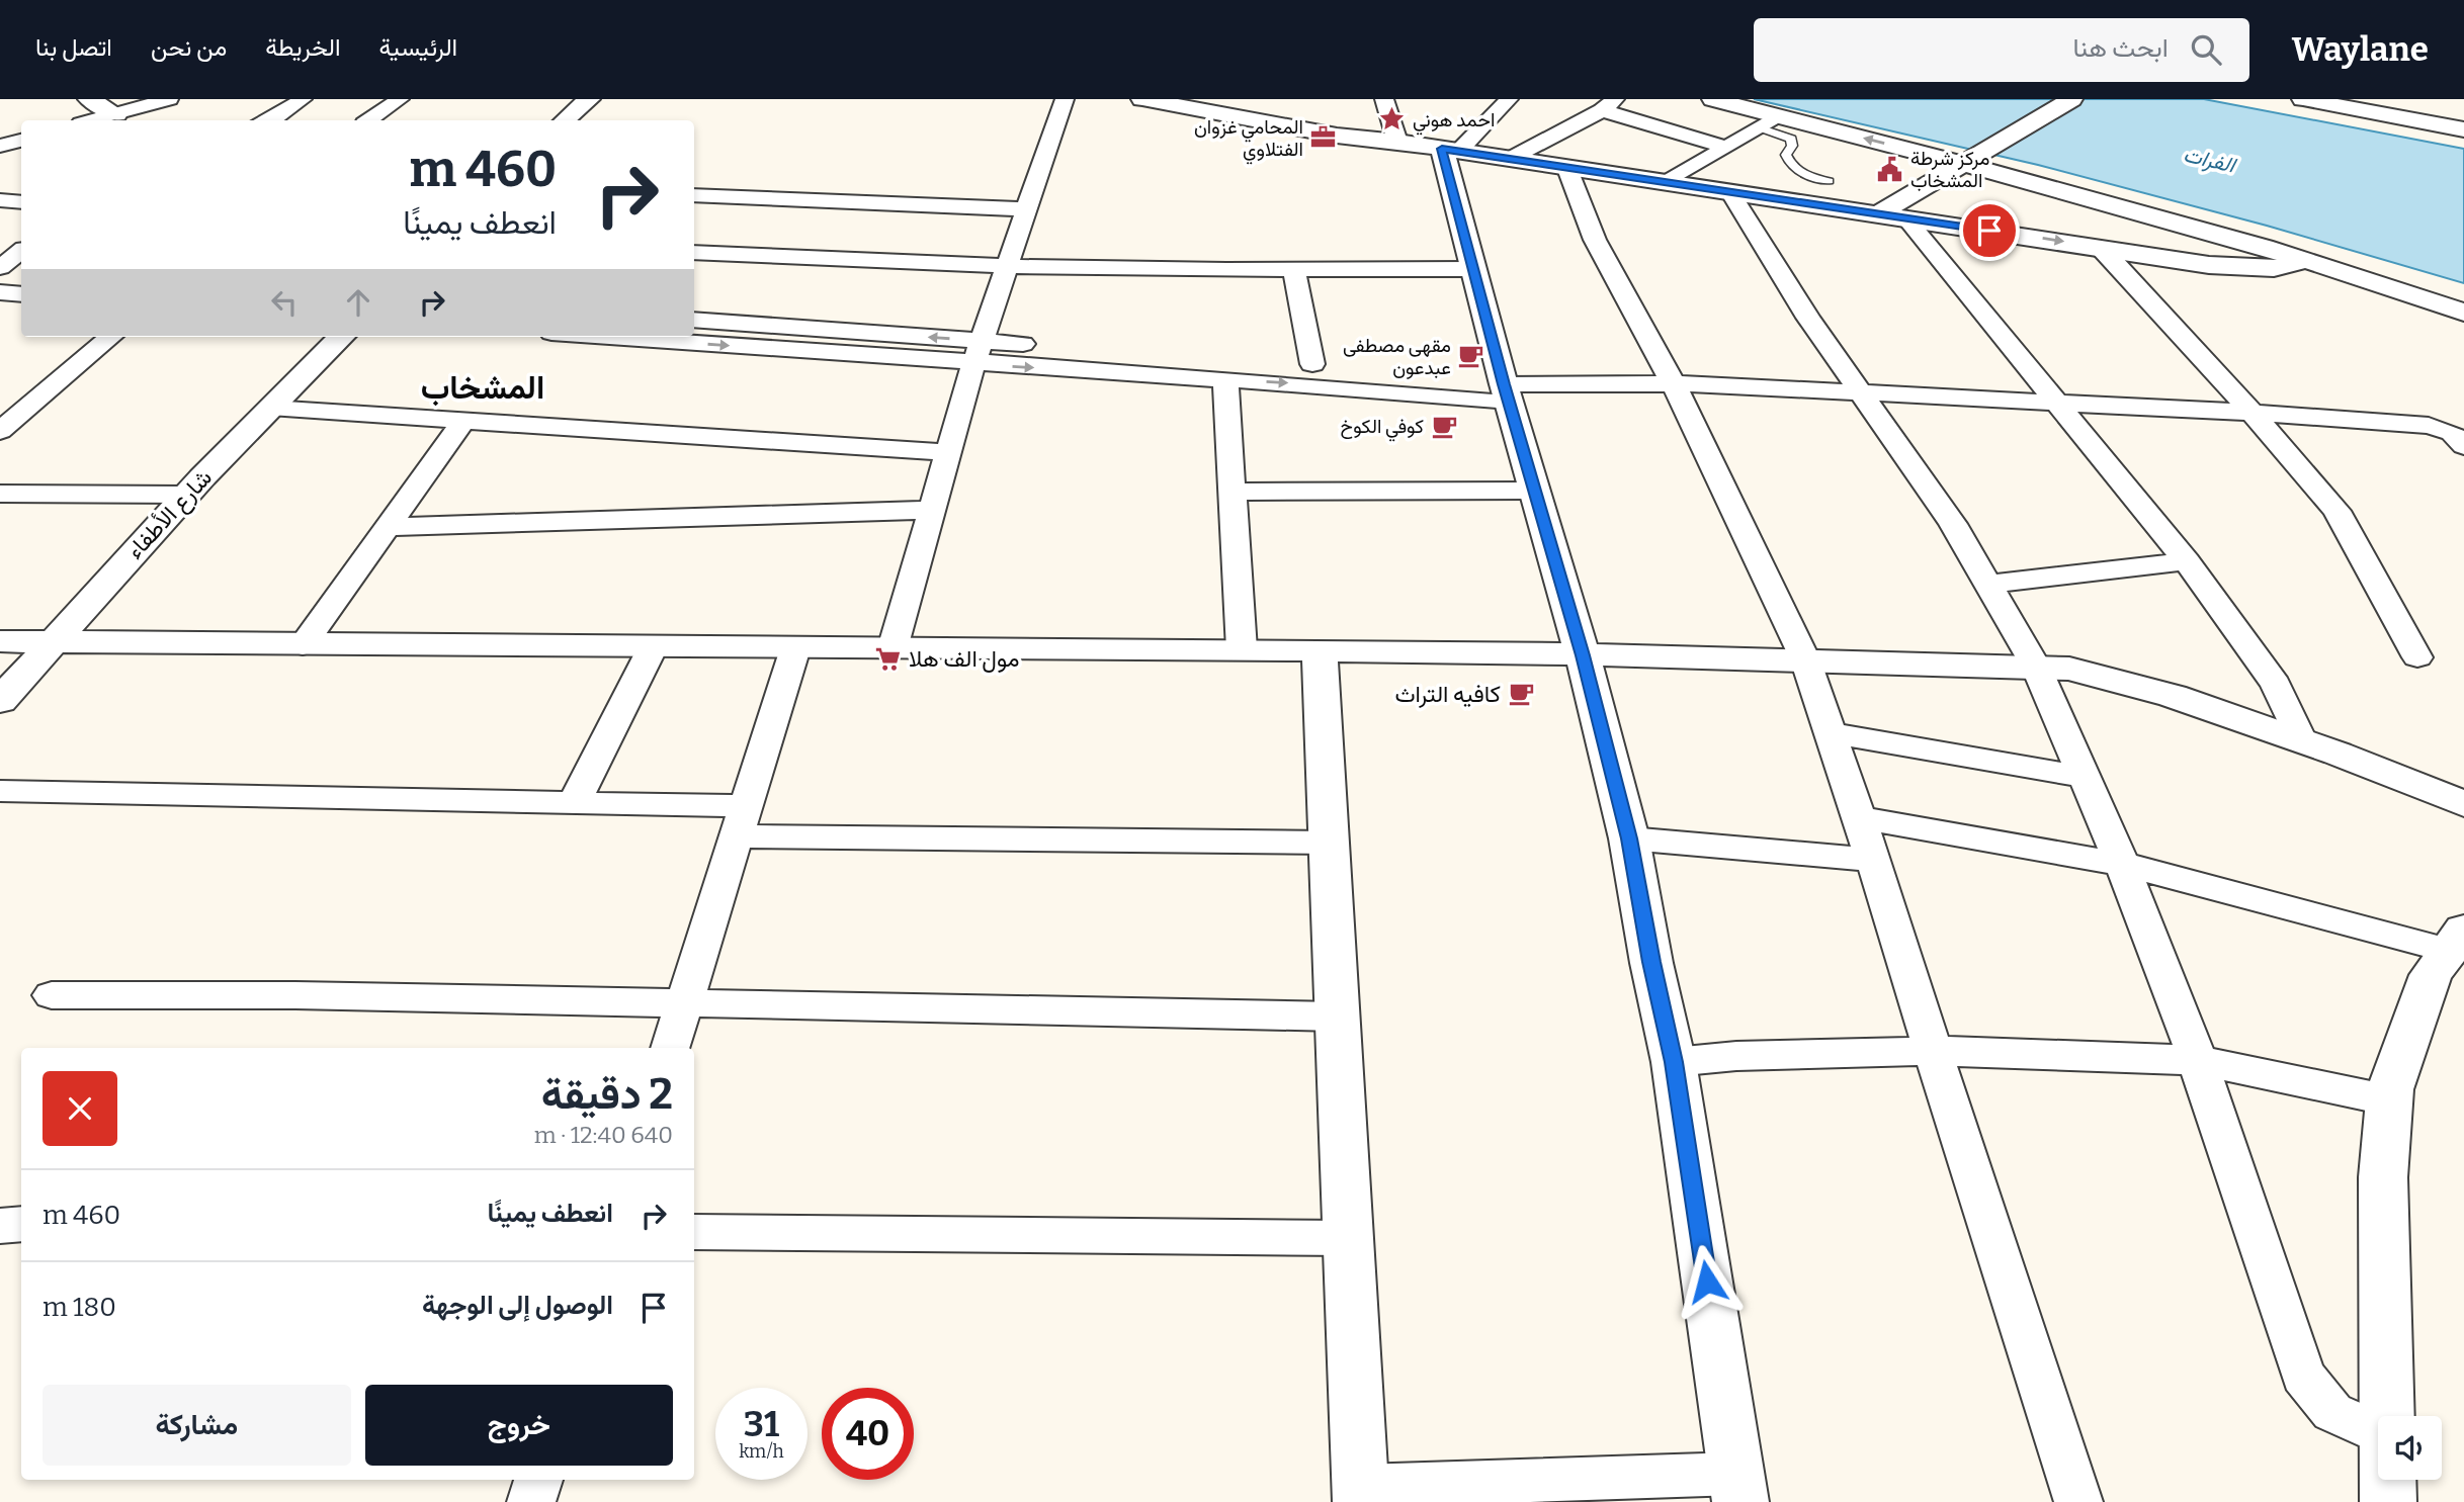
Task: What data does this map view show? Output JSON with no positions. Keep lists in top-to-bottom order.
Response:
{
  "streets": {
    "street": ["شارع الأطفاء"]
  },
  "districts": ["المشخاب"],
  "water": ["الفرات"],
  "places": {
    "place": ["احمد هوني"],
    "office": ["المحامي غزوان الفتلاوي"],
    "public building": ["مركز شرطة المشخاب"],
    "cafe": ["مقهى مصطفى عبدعون", "كوفي الكوخ", "كافيه التراث"],
    "supermarket": ["مول الف هلا"]
  },
  "page": {
    "header": "Waylane",
    "search": "ابحث هنا",
    "nav": [
      "الرئيسية",
      "الخريطة",
      "من نحن",
      "اتصل بنا"
    ],
    "turn": ["460 m", "انعطف يمينًا"],
    "heading": ["2 دقيقة", "640 m · 12:40"],
    "list": [
      {
        "name": "انعطف يمينًا",
        "value": "460 m"
      },
      {
        "name": "الوصول إلى الوجهة",
        "value": "180 m"
      }
    ],
    "buttons": ["خروج", "مشاركة"],
    "speed": "31 km/h",
    "limit": "40"
  }
}
